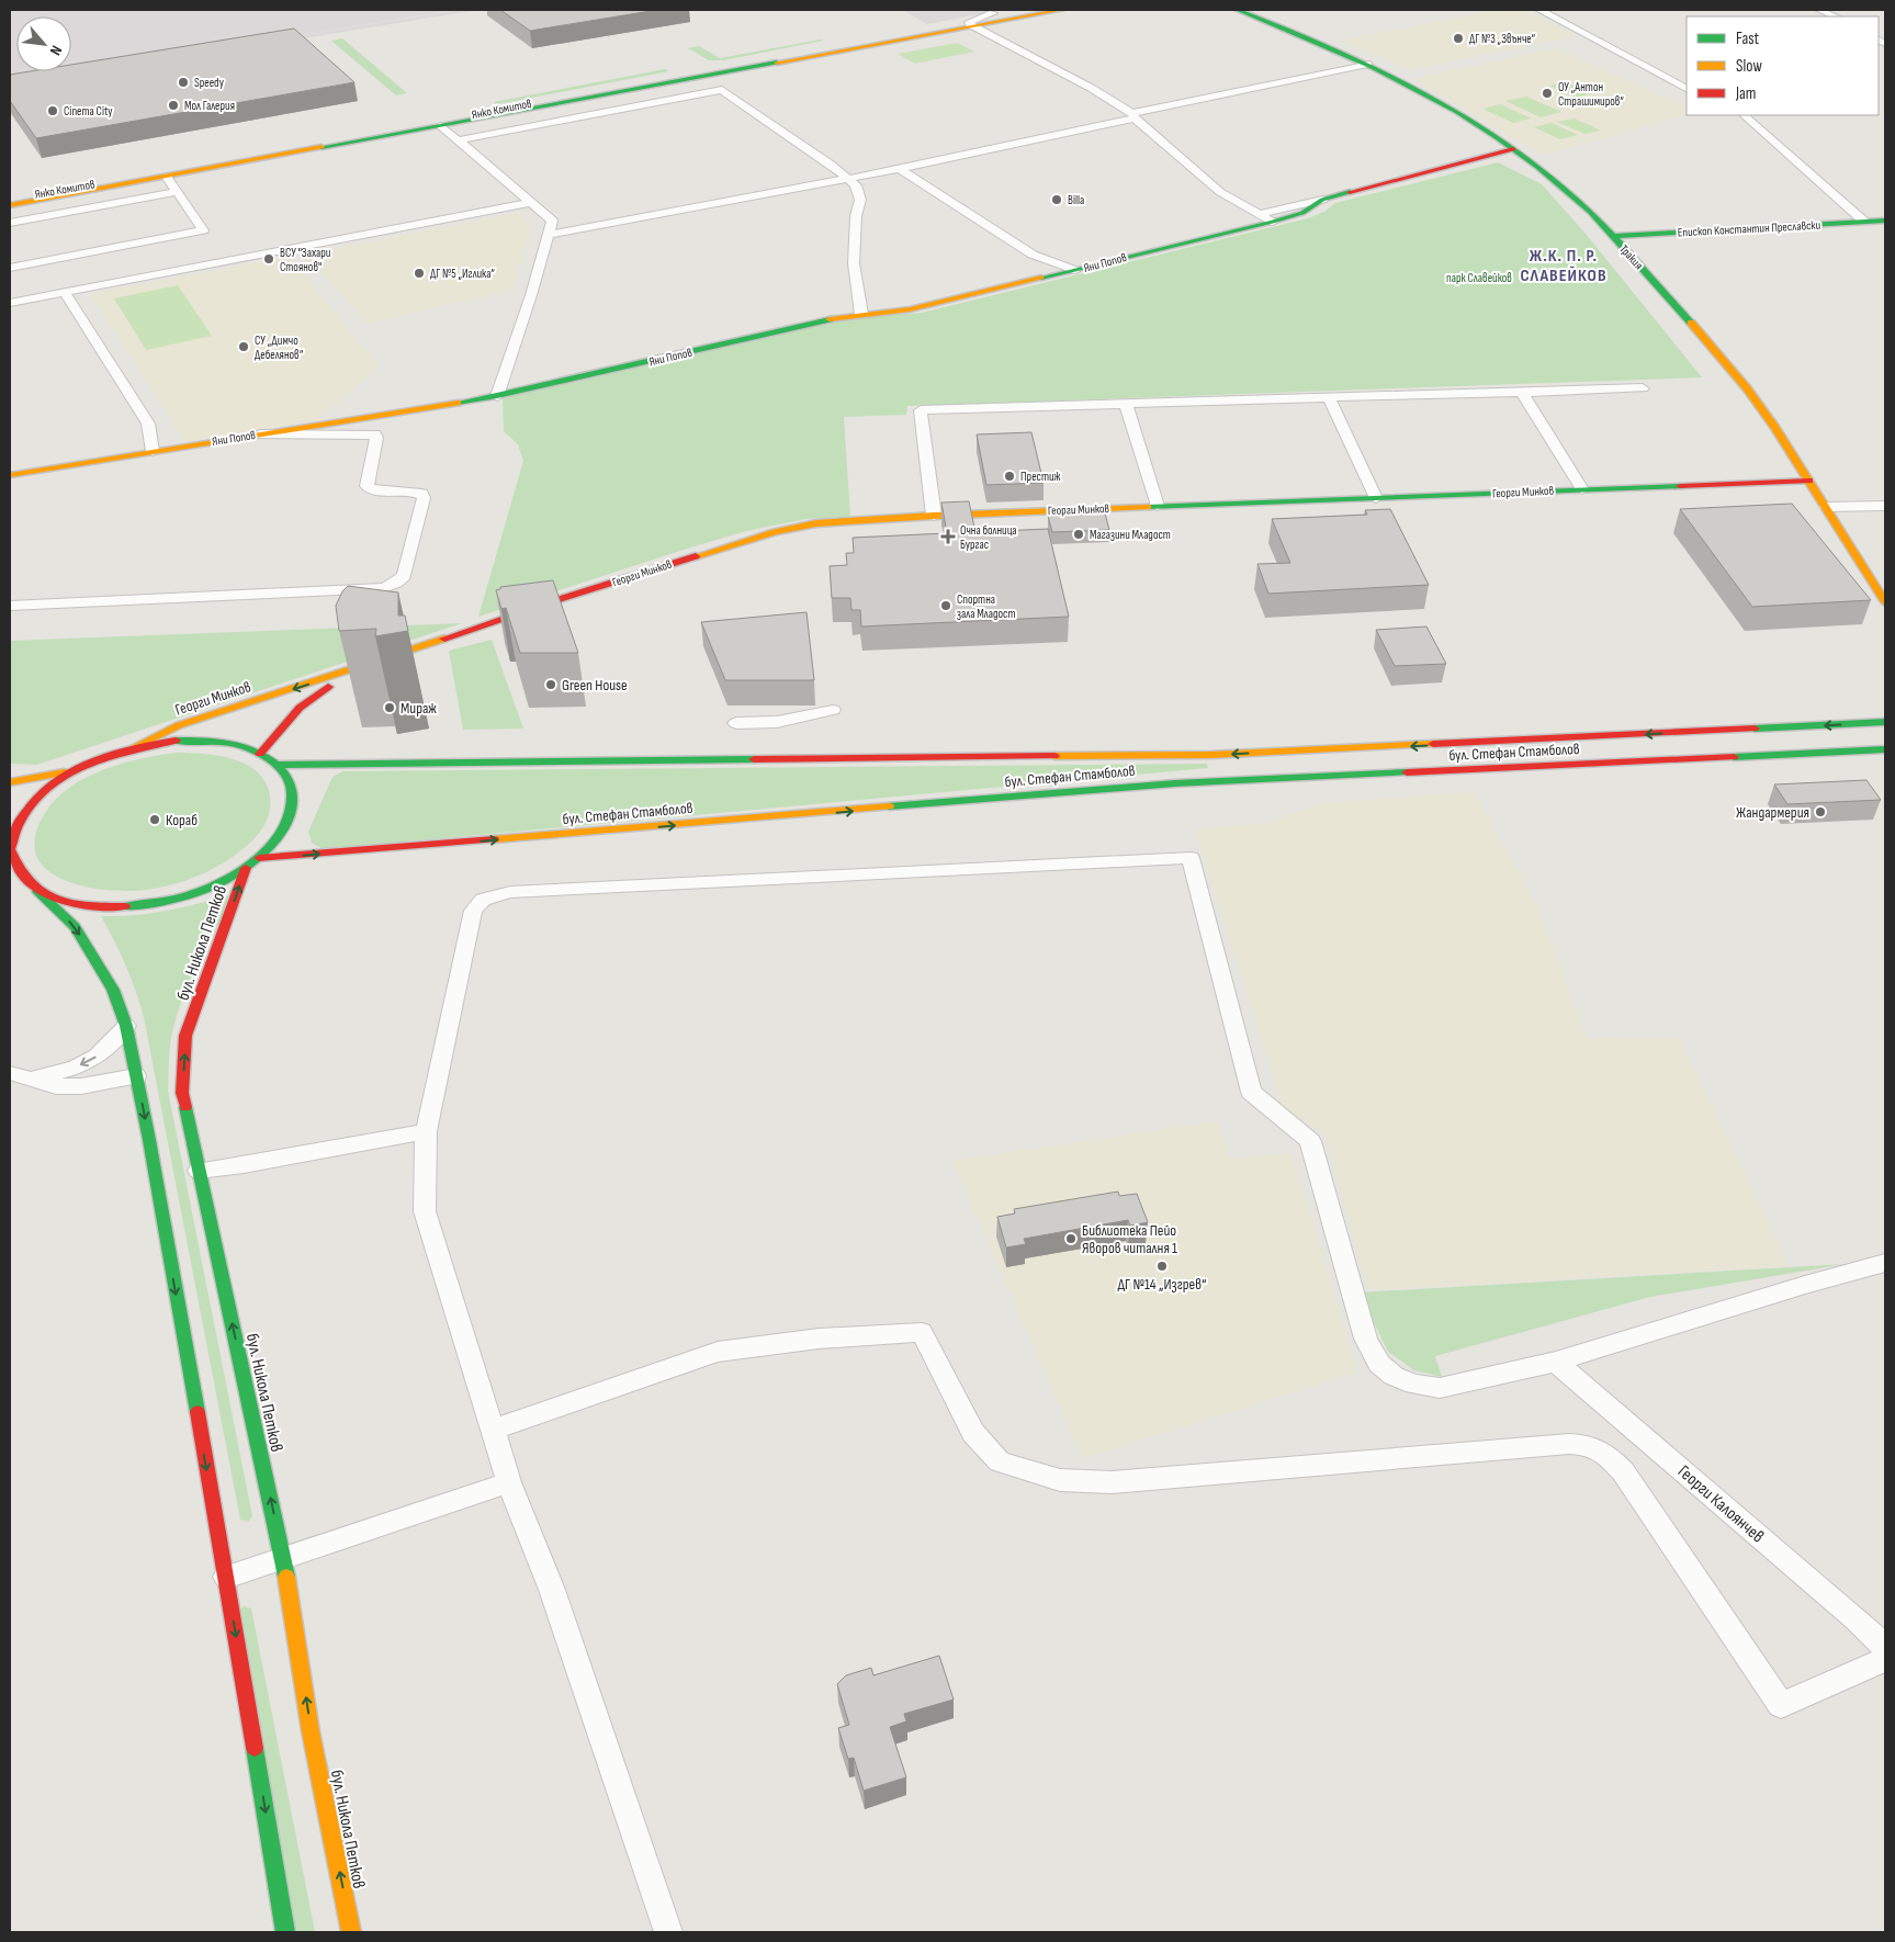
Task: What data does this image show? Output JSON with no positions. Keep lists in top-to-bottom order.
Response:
{
  "streets": {
    "main road": [
      "Янко Комитов",
      "Епископ Константин Преславски",
      "Тракия",
      "Яни Попов",
      "Георги Минков",
      "бул. Стефан Стамболов",
      "бул. Никола Петков"
    ],
    "street": ["Георги Калоянчев"]
  },
  "crossings": [
    ["Епископ Константин Преславски", "Тракия"],
    ["Тракия", "Яни Попов"],
    ["Тракия", "Георги Минков"]
  ],
  "districts": ["Ж.К. П. Р. СЛАВЕЙКОВ"],
  "parks": ["парк Славейков"],
  "places": {
    "other": [
      "ДГ №3 „Звънче“",
      "Speedy",
      "ОУ „Антон Страшимиров“",
      "Мол Галерия",
      "Cinema City",
      "Billa",
      "ВСУ \"Захари Стоянов\"",
      "ДГ №5 „Иглика“",
      "СУ „Димчо Дебелянов“",
      "Престиж",
      "Магазини Mладост",
      "Спортна зала Младост",
      "Green House",
      "Мираж",
      "Жандармерия",
      "Кораб",
      "Библиотека Пейо Яворов читалня 1",
      "ДГ №14 „Изгрев“"
    ],
    "health": ["Oчна болница Бургас"]
  },
  "legend": ["Fast", "Slow", "Jam"],
  "north": "bottom right"
}
